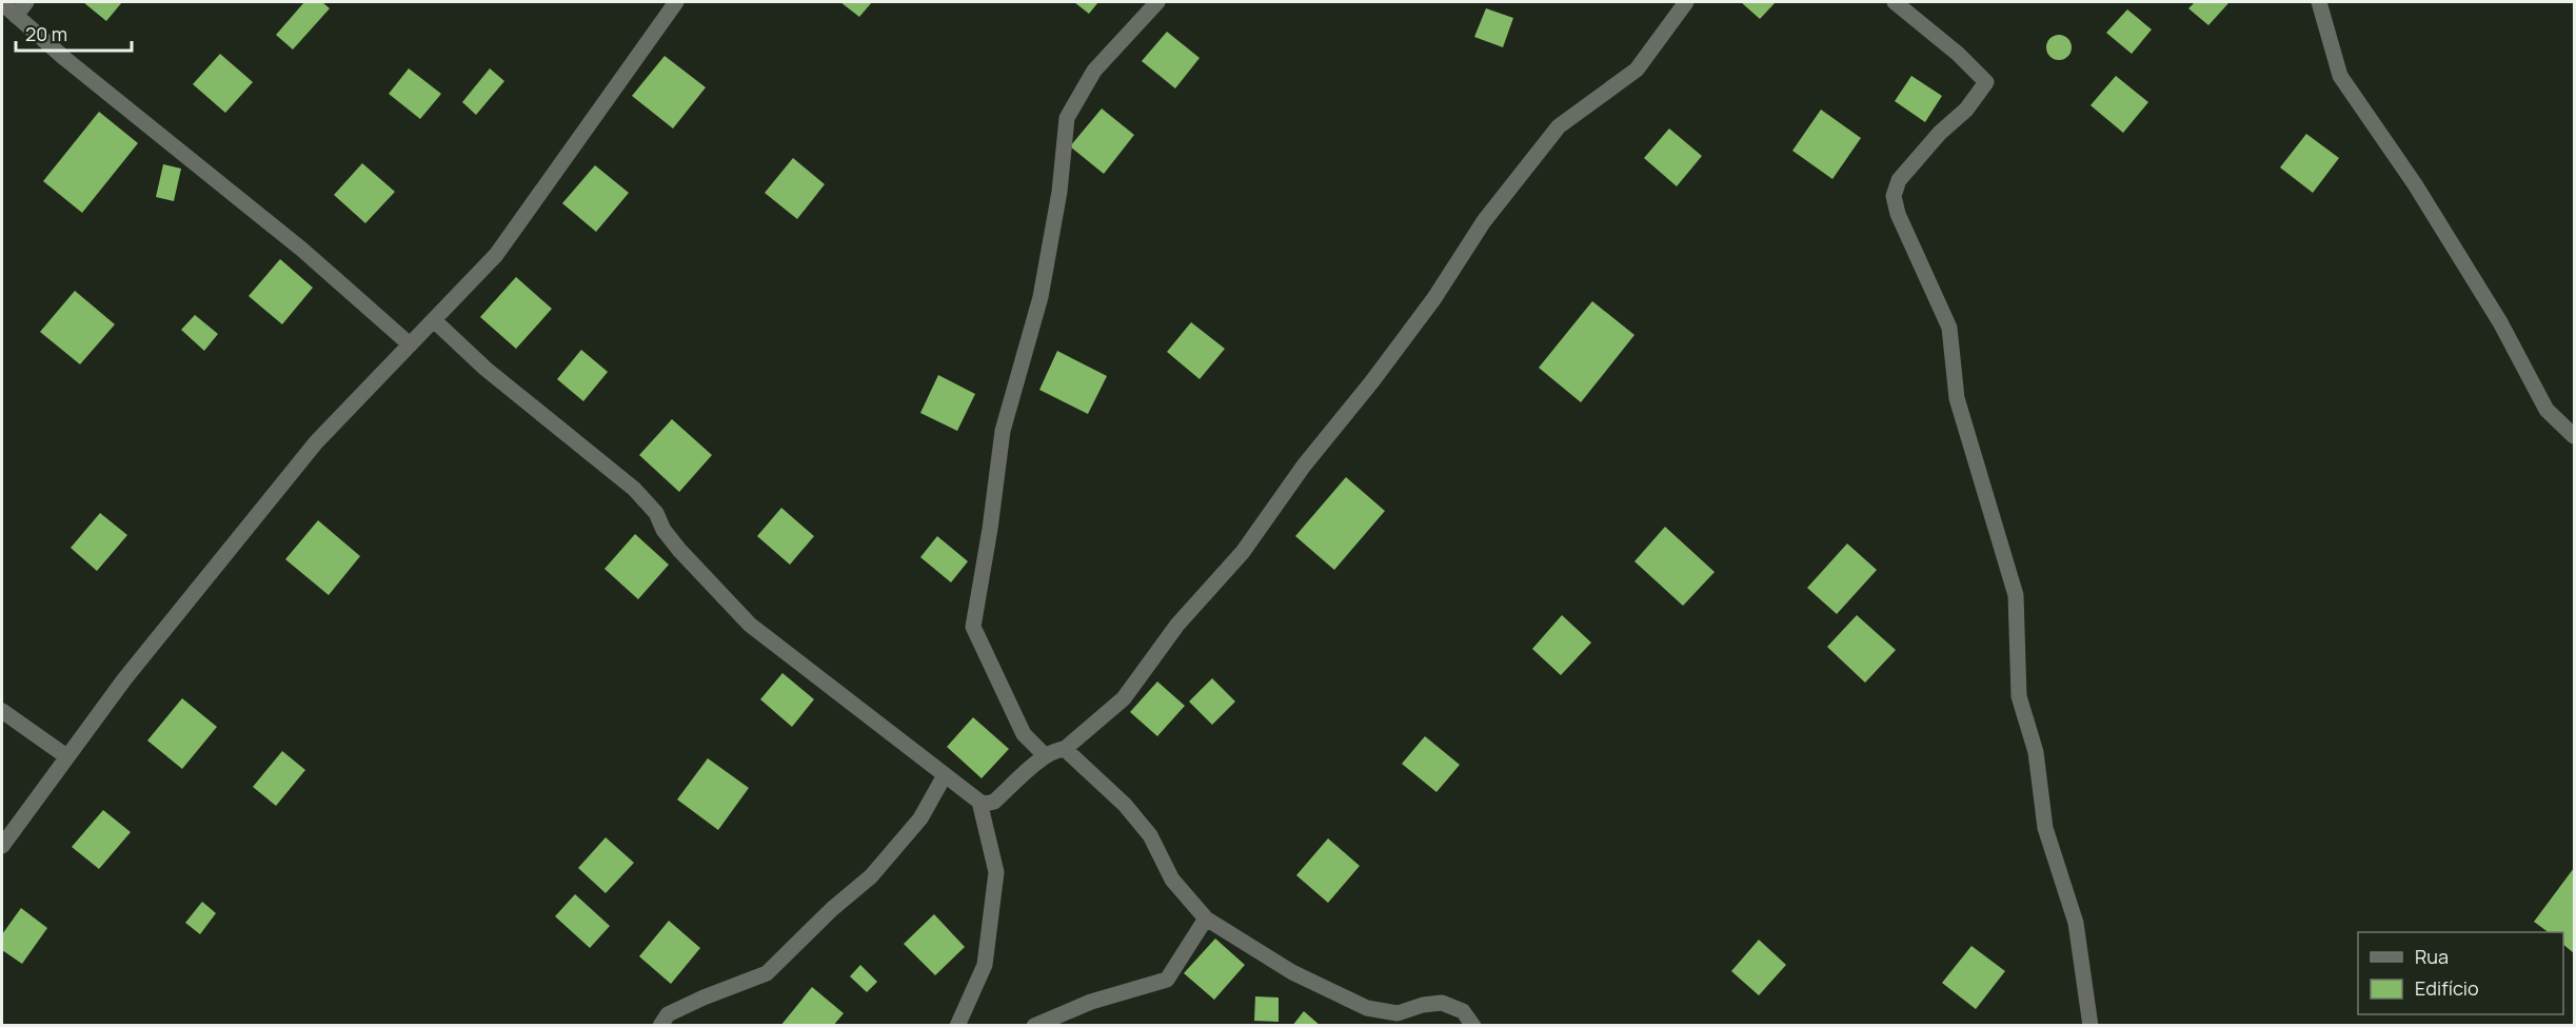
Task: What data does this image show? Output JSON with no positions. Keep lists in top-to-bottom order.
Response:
{
  "legend": ["Rua", "Edifício"],
  "scale_bar": "20 m"
}
